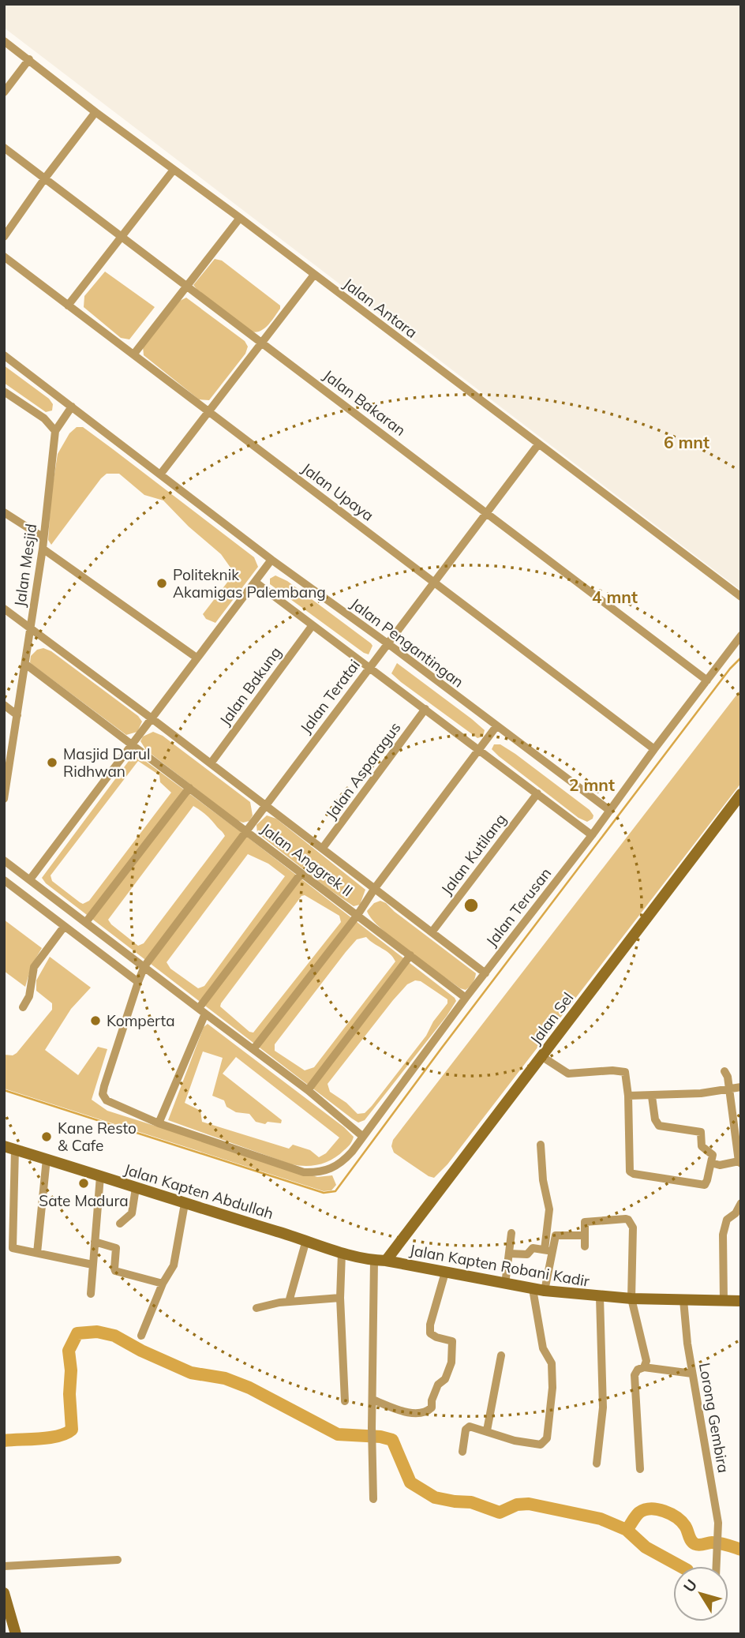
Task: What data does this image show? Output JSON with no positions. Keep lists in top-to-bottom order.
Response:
{
  "streets": {
    "main road": ["Jalan Sel", "Jalan Kapten Abdullah", "Jalan Kapten Robani Kadir"],
    "street": [
      "Jalan Antara",
      "Jalan Bakaran",
      "Jalan Upaya",
      "Jalan Mesjid",
      "Jalan Pengantingan",
      "Jalan Bakung",
      "Jalan Teratai",
      "Jalan Asparagus",
      "Jalan Kutilang",
      "Jalan Anggrek II",
      "Jalan Terusan",
      "Lorong Gembira"
    ]
  },
  "crossings": [
    ["Jalan Antara", "Jalan Teratai"],
    ["Jalan Bakaran", "Jalan Teratai"],
    ["Jalan Bakaran", "Jalan Terusan"],
    ["Jalan Upaya", "Jalan Teratai"],
    ["Jalan Upaya", "Jalan Terusan"],
    ["Jalan Mesjid", "Jalan Anggrek II"],
    ["Jalan Pengantingan", "Jalan Teratai"],
    ["Jalan Pengantingan", "Jalan Terusan"],
    ["Jalan Teratai", "Jalan Anggrek II"],
    ["Jalan Teratai", "Jalan Terusan"],
    ["Jalan Anggrek II", "Jalan Terusan"],
    ["Jalan Sel", "Jalan Kapten Abdullah"],
    ["Jalan Sel", "Jalan Kapten Robani Kadir"],
    ["Jalan Kapten Abdullah", "Jalan Kapten Robani Kadir"],
    ["Jalan Kapten Robani Kadir", "Lorong Gembira"]
  ],
  "places": [
    "Politeknik Akamigas Palembang",
    "Masjid Darul Ridhwan",
    "Komperta",
    "Kane Resto & Cafe",
    "Sate Madura"
  ],
  "north": "top left",
  "rings": ["6 mnt", "4 mnt", "2 mnt"]
}
